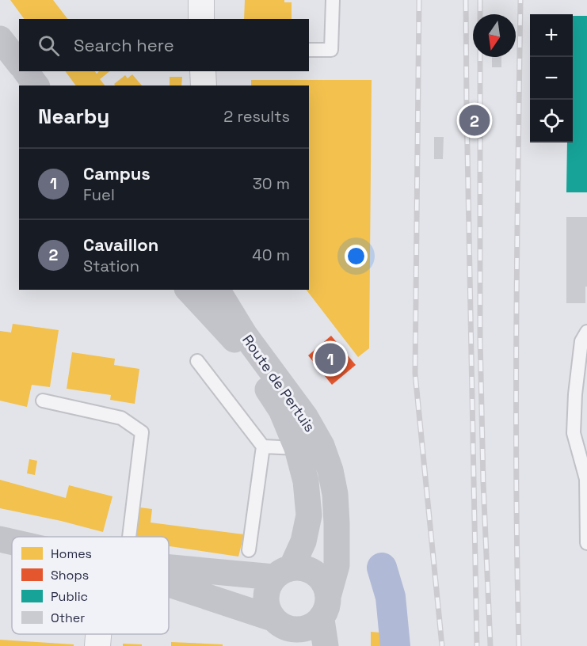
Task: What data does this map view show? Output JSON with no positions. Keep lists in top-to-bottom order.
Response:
{
  "streets": {
    "main road": ["Route de Pertuis"]
  },
  "legend": [
    "Homes",
    "Shops",
    "Public",
    "Other"
  ],
  "north": "bottom",
  "page": {
    "map_buttons": ["+", "−"],
    "search": "Search here",
    "heading": ["Nearby", "2 results"],
    "pins": ["2", "1"],
    "list": [
      {
        "mark": "1",
        "name": "Campus",
        "note": "Fuel",
        "value": "30 m"
      },
      {
        "mark": "2",
        "name": "Cavaillon",
        "note": "Station",
        "value": "40 m"
      }
    ]
  }
}
